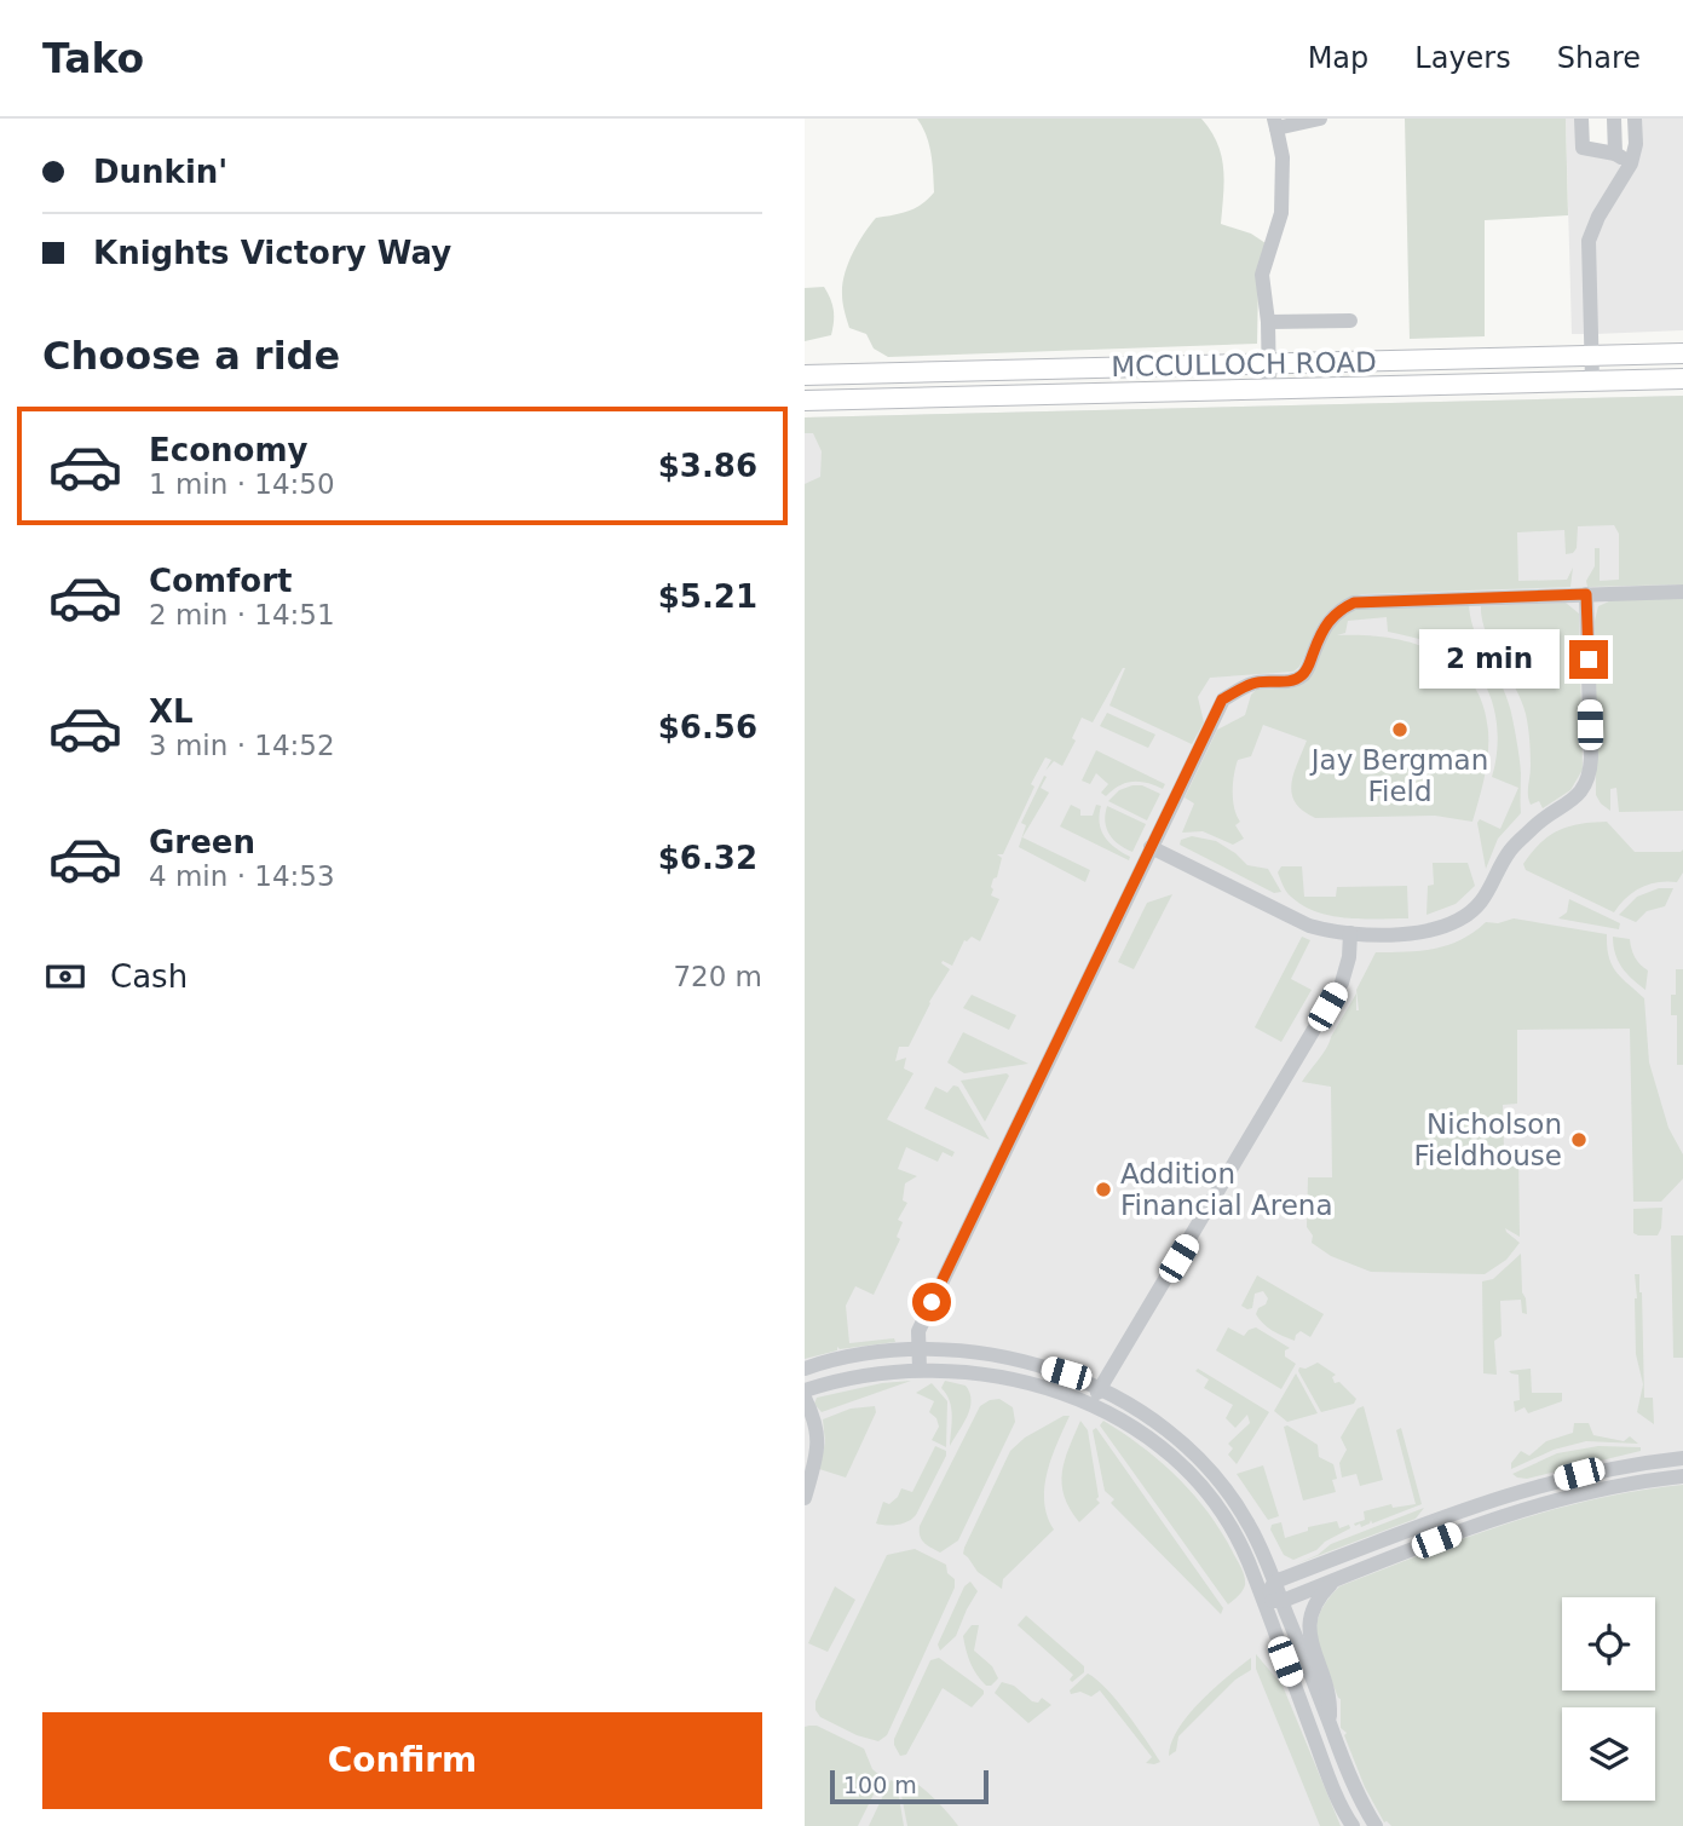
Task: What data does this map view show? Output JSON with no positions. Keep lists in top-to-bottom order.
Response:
{
  "streets": {
    "main road": ["MCCULLOCH ROAD"]
  },
  "places": ["Jay Bergman Field", "Nicholson Fieldhouse", "Addition Financial Arena"],
  "scale_bar": "100 m",
  "page": {
    "header": "Tako",
    "nav": ["Map", "Layers", "Share"],
    "banner": ["Dunkin'", "Knights Victory Way"],
    "heading": "Choose a ride",
    "list": [
      {
        "name": "Economy",
        "note": "1 min · 14:50",
        "value": "$3.86"
      },
      {
        "name": "Comfort",
        "note": "2 min · 14:51",
        "value": "$5.21"
      },
      {
        "name": "XL",
        "note": "3 min · 14:52",
        "value": "$6.56"
      },
      {
        "name": "Green",
        "note": "4 min · 14:53",
        "value": "$6.32"
      }
    ],
    "bubble": "2 min",
    "pay": ["Cash", "720 m"],
    "buttons": "Confirm",
    "scale": "100 m"
  }
}
